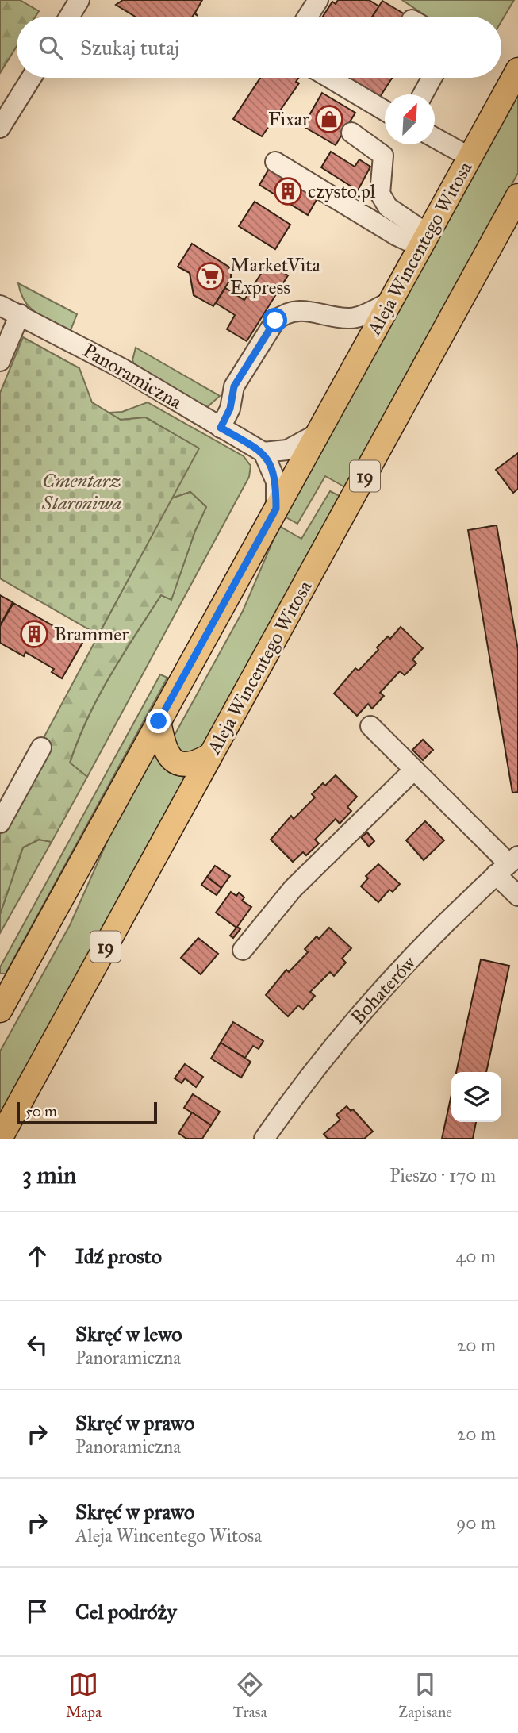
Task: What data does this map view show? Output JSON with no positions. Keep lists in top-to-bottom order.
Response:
{
  "streets": {
    "main road": ["Aleja Wincentego Witosa", "19"],
    "street": ["Panoramiczna", "Bohaterów"]
  },
  "parks": ["Cmentarz Staroniwa"],
  "places": {
    "shop": ["Fixar"],
    "building": ["czysto.pl", "Brammer"],
    "supermarket": ["MarketVita Express"]
  },
  "scale_bar": "50 m",
  "north": "top right",
  "page": {
    "search": "Szukaj tutaj",
    "scale": "50 m",
    "heading": ["3 min", "Pieszo · 170 m"],
    "list": [
      ["Idź prosto", "40 m"],
      ["Skręć w lewo", "Panoramiczna", "20 m"],
      ["Skręć w prawo", "Panoramiczna", "20 m"],
      ["Skręć w prawo", "Aleja Wincentego Witosa", "90 m"],
      "Cel podróży"
    ],
    "nav": ["Mapa", "Trasa", "Zapisane"]
  }
}
